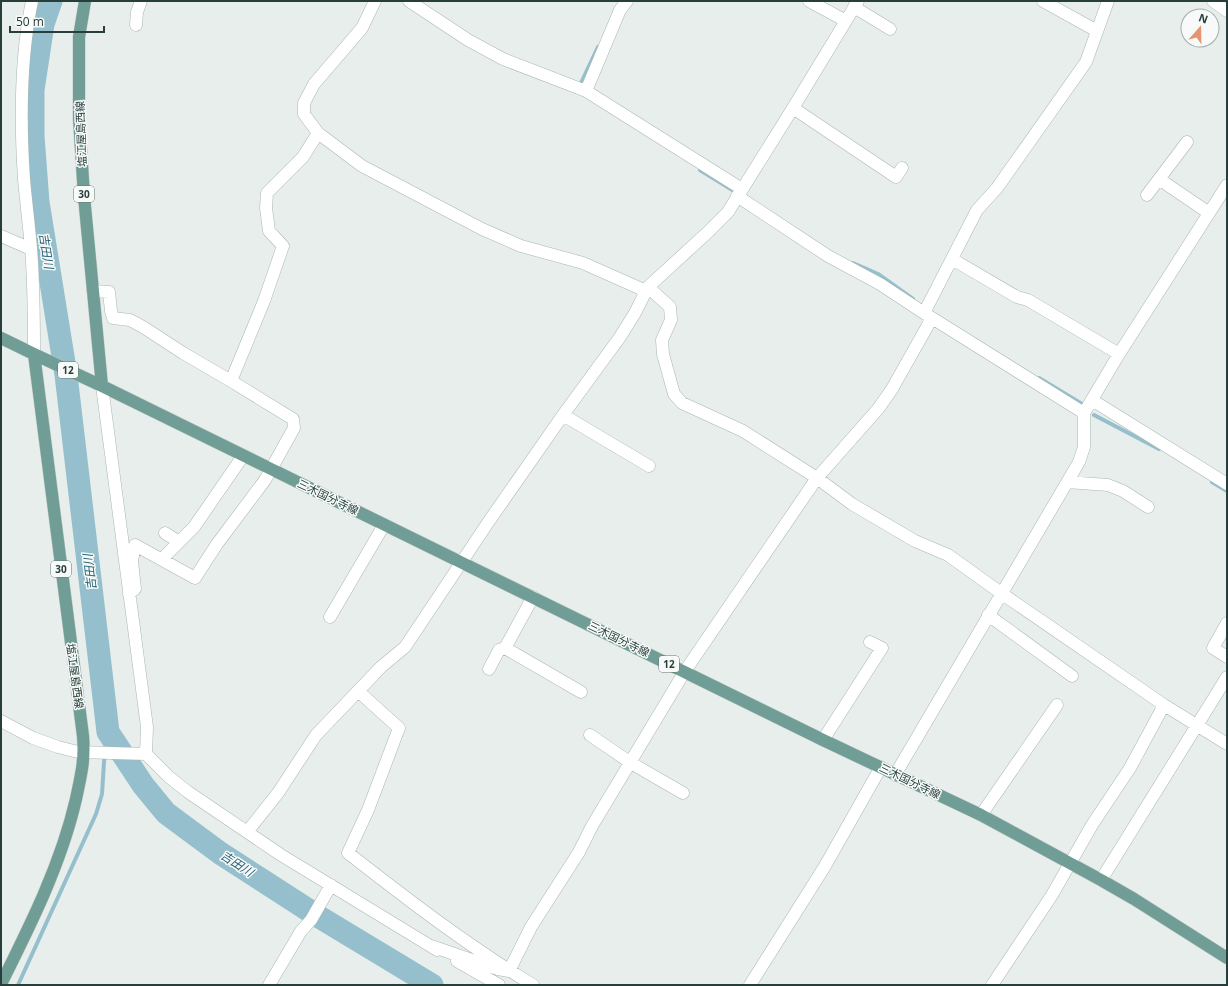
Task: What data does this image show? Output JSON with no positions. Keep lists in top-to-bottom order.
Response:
{
  "streets": {
    "main road": [
      "塩江屋島西線",
      "30",
      "12",
      "三木国分寺線"
    ]
  },
  "crossings": [
    ["塩江屋島西線", "三木国分寺線"]
  ],
  "water": ["吉田川"],
  "scale_bar": "50 m",
  "north": "top"
}
